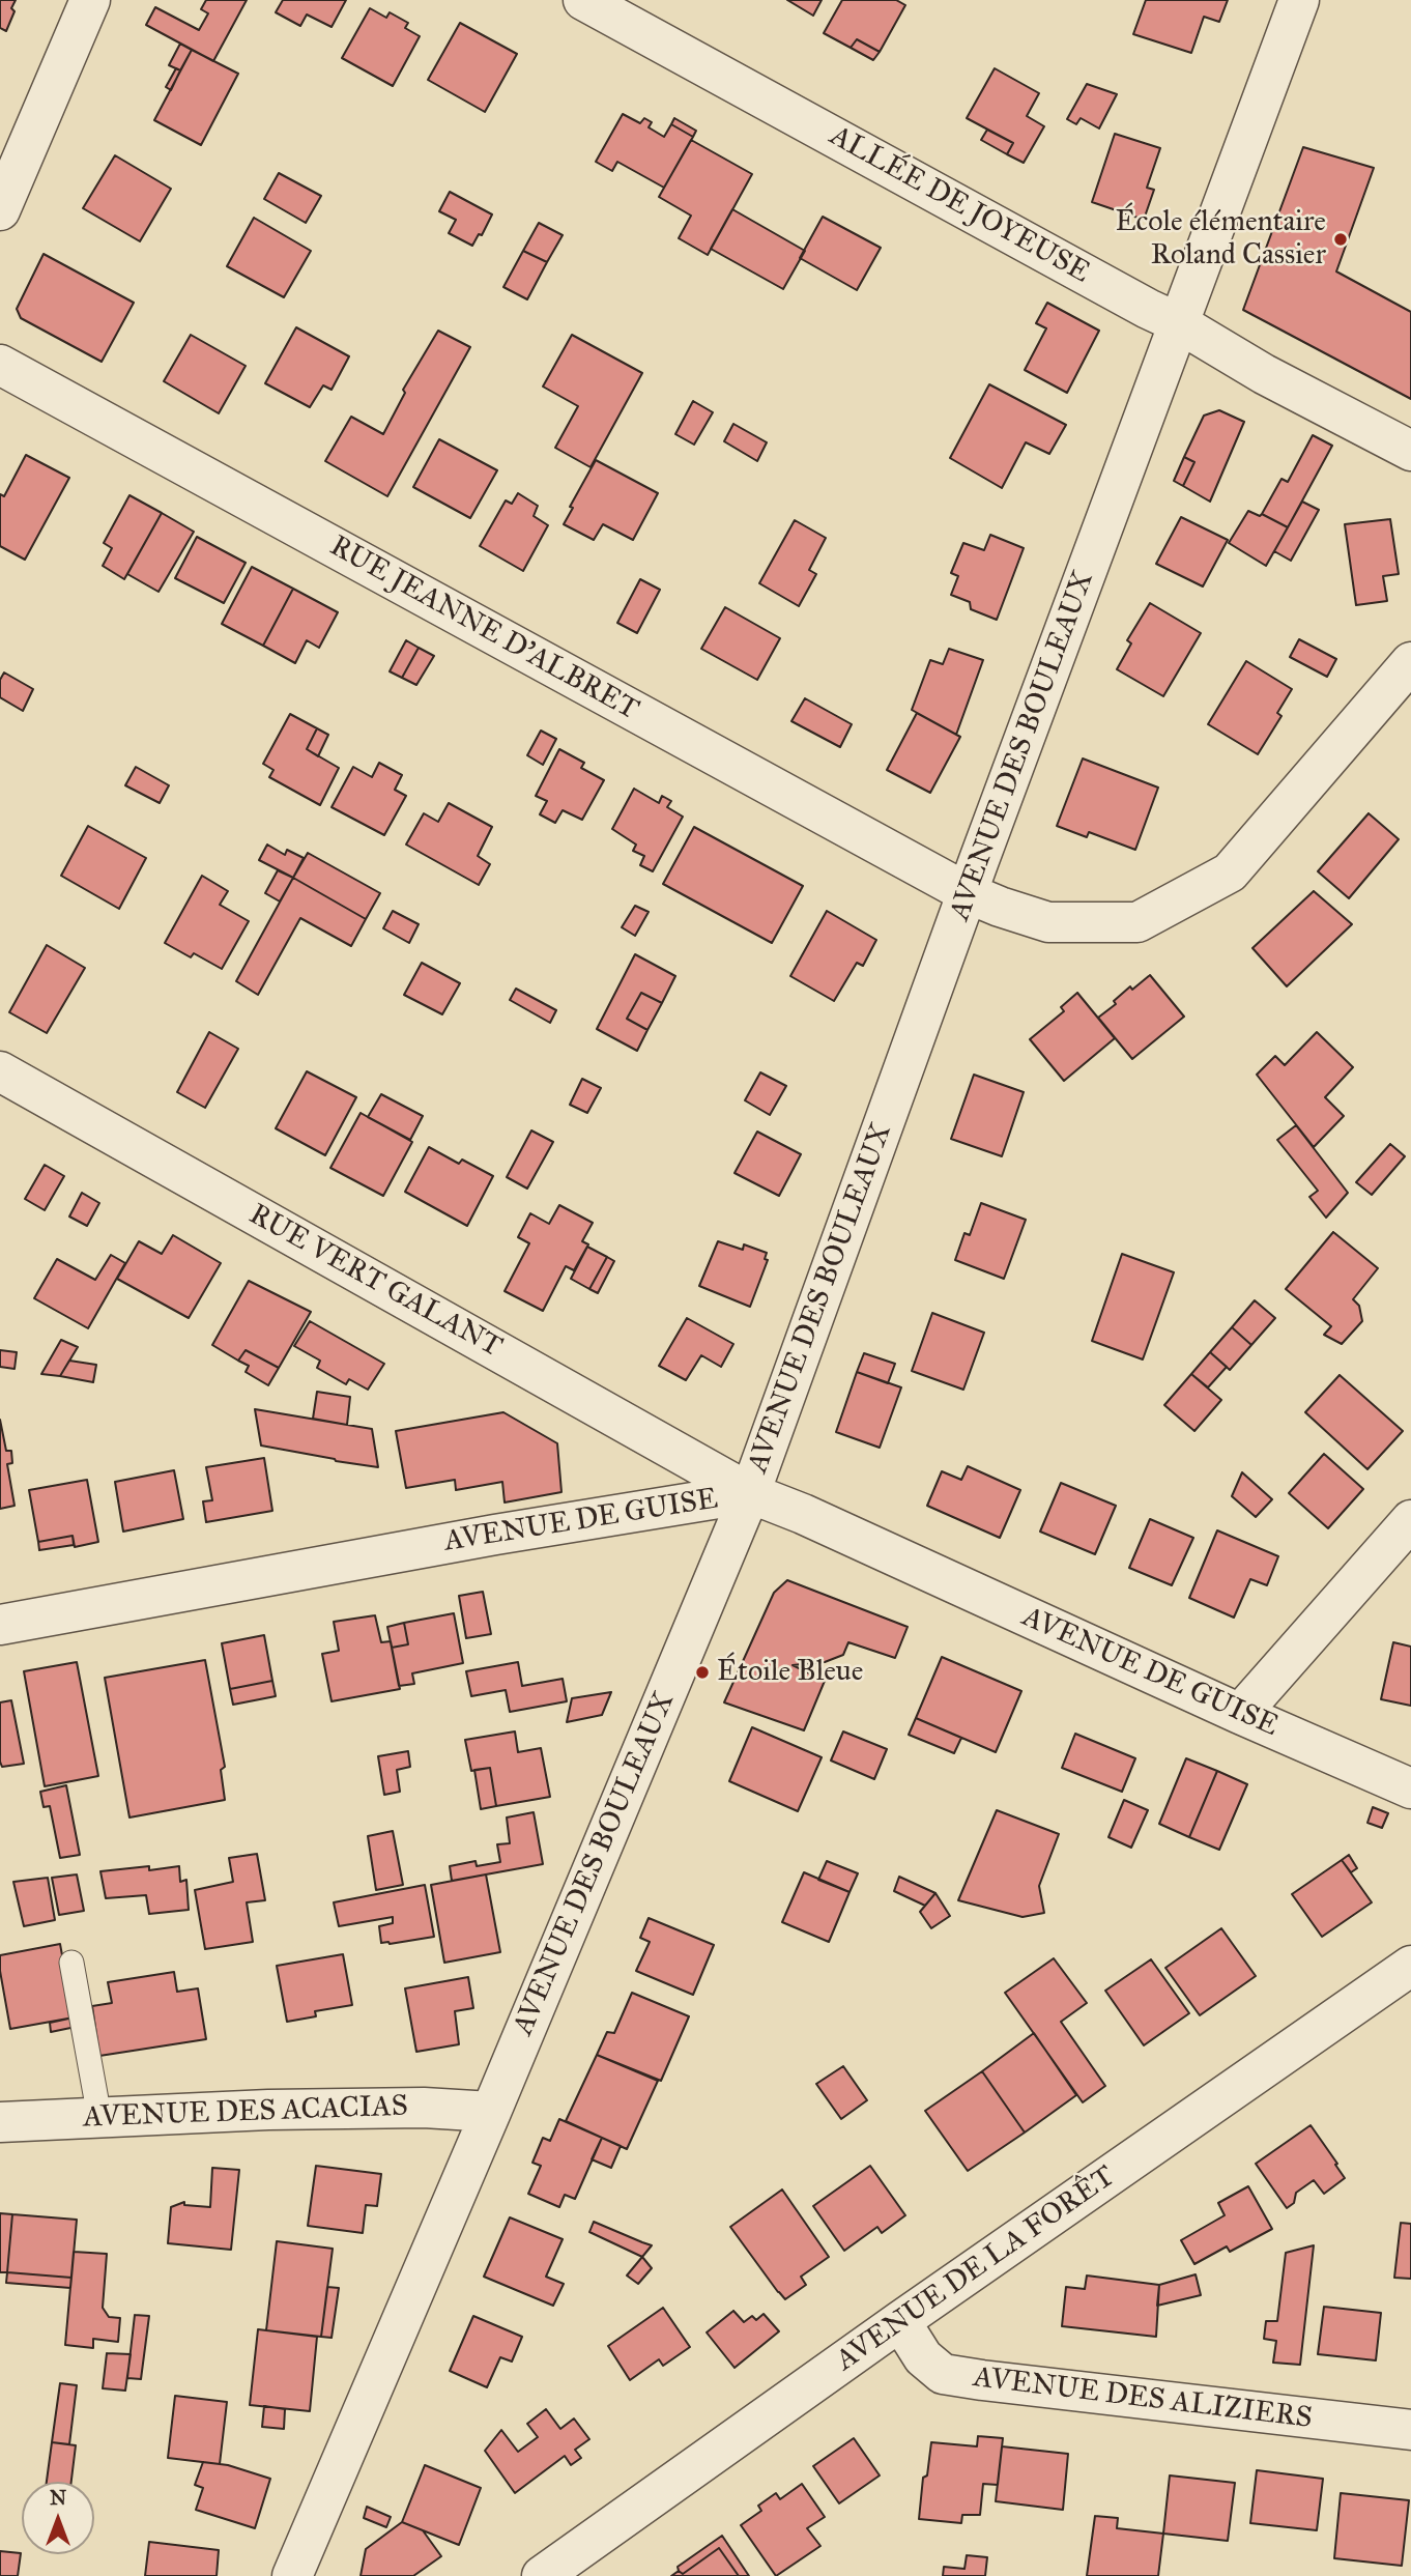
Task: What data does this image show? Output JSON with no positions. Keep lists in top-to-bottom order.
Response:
{
  "streets": {
    "street": [
      "ALLÉE DE JOYEUSE",
      "RUE JEANNE D'ALBRET",
      "AVENUE DES BOULEAUX",
      "RUE VERT GALANT",
      "AVENUE DE GUISE",
      "AVENUE DES ACACIAS",
      "AVENUE DE LA FORÊT",
      "AVENUE DES ALIZIERS"
    ]
  },
  "crossings": [
    ["ALLÉE DE JOYEUSE", "AVENUE DES BOULEAUX"],
    ["RUE JEANNE D'ALBRET", "AVENUE DES BOULEAUX"],
    ["AVENUE DES BOULEAUX", "RUE VERT GALANT"],
    ["AVENUE DES BOULEAUX", "AVENUE DE GUISE"],
    ["AVENUE DES BOULEAUX", "AVENUE DES ACACIAS"],
    ["RUE VERT GALANT", "AVENUE DE GUISE"],
    ["AVENUE DE LA FORÊT", "AVENUE DES ALIZIERS"]
  ],
  "places": ["École élémentaire Roland Cassier", "Étoile Bleue"],
  "north": "top"
}
